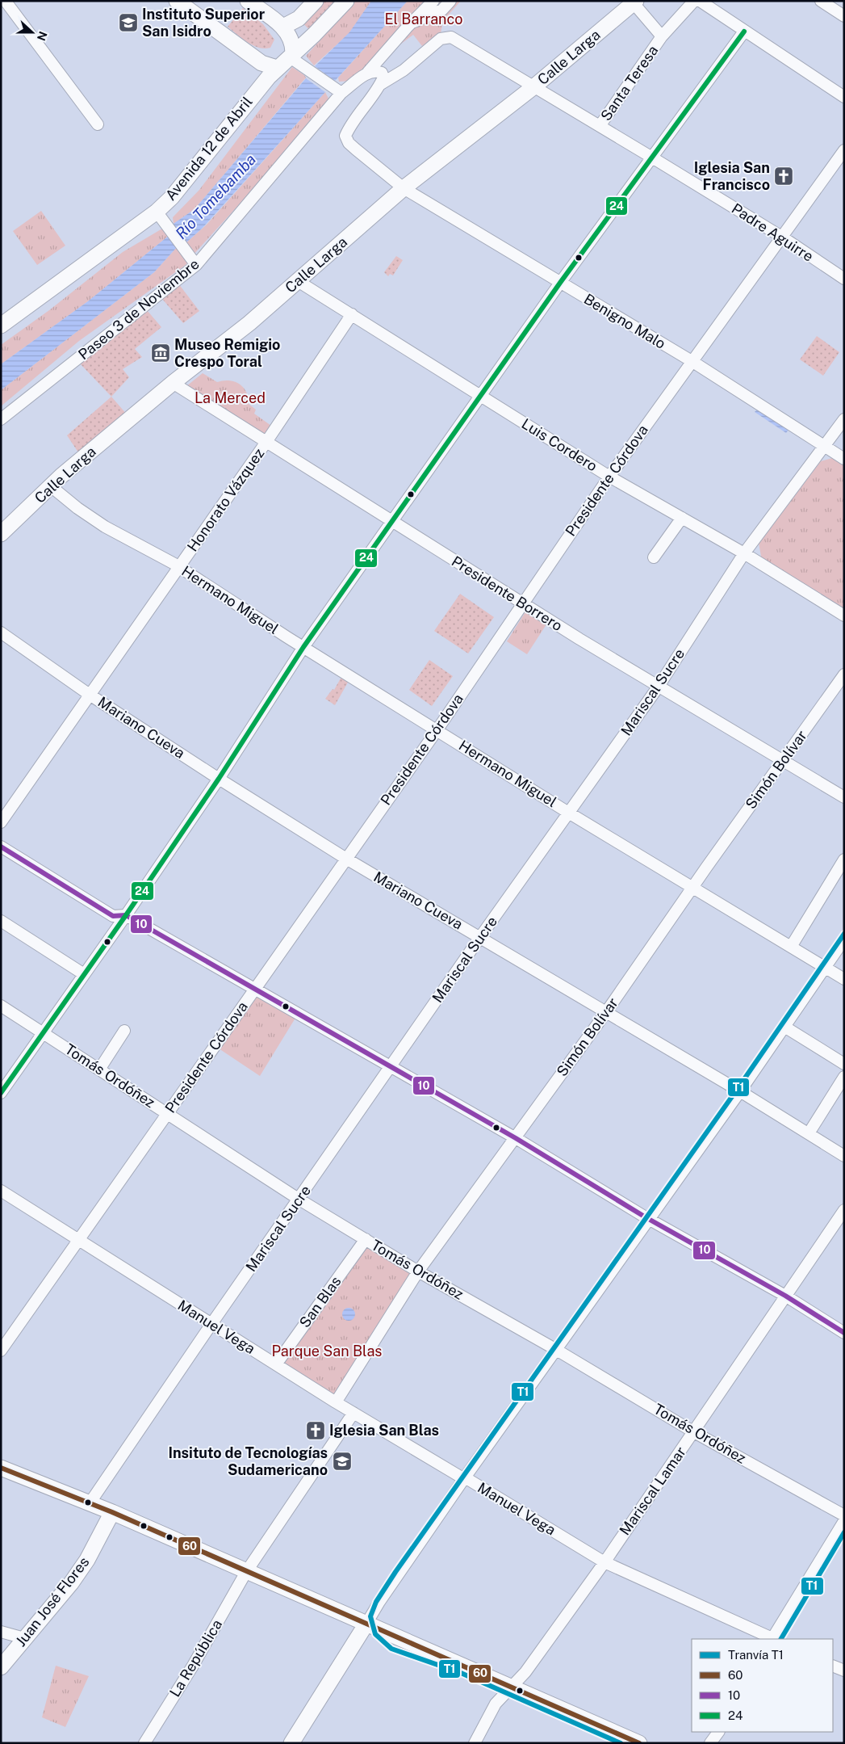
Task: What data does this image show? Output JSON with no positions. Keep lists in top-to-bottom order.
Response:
{
  "streets": {
    "street": [
      "Calle Larga",
      "Santa Teresa",
      "Avenida 12 de Abril",
      "Padre Aguirre",
      "Paseo 3 de Noviembre",
      "Benigno Malo",
      "Luis Cordero",
      "Presidente Córdova",
      "Honorato Vázquez",
      "Presidente Borrero",
      "Hermano Miguel",
      "Mariscal Sucre",
      "Mariano Cueva",
      "Simón Bolívar",
      "Tomás Ordóñez",
      "San Blas",
      "Manuel Vega",
      "Mariscal Lamar",
      "Juan José Flores",
      "La República"
    ]
  },
  "crossings": [
    ["Calle Larga", "Santa Teresa"],
    ["Calle Larga", "Padre Aguirre"],
    ["Calle Larga", "Benigno Malo"],
    ["Calle Larga", "Luis Cordero"],
    ["Calle Larga", "Presidente Borrero"],
    ["Calle Larga", "Hermano Miguel"],
    ["Santa Teresa", "Padre Aguirre"],
    ["Padre Aguirre", "Benigno Malo"],
    ["Padre Aguirre", "Presidente Córdova"],
    ["Benigno Malo", "Presidente Córdova"],
    ["Benigno Malo", "Mariscal Sucre"],
    ["Luis Cordero", "Presidente Córdova"],
    ["Luis Cordero", "Honorato Vázquez"],
    ["Luis Cordero", "Mariscal Sucre"],
    ["Presidente Córdova", "Presidente Borrero"],
    ["Presidente Córdova", "Hermano Miguel"],
    ["Presidente Córdova", "Mariano Cueva"],
    ["Presidente Córdova", "Tomás Ordóñez"],
    ["Presidente Córdova", "Manuel Vega"],
    ["Honorato Vázquez", "Presidente Borrero"],
    ["Honorato Vázquez", "Hermano Miguel"],
    ["Honorato Vázquez", "Mariano Cueva"],
    ["Presidente Borrero", "Mariscal Sucre"],
    ["Presidente Borrero", "Simón Bolívar"],
    ["Hermano Miguel", "Mariscal Sucre"],
    ["Hermano Miguel", "Simón Bolívar"],
    ["Mariscal Sucre", "Mariano Cueva"],
    ["Mariscal Sucre", "Tomás Ordóñez"],
    ["Mariscal Sucre", "Manuel Vega"],
    ["Mariano Cueva", "Simón Bolívar"],
    ["Simón Bolívar", "Tomás Ordóñez"],
    ["Simón Bolívar", "Manuel Vega"],
    ["Tomás Ordóñez", "San Blas"],
    ["Tomás Ordóñez", "Mariscal Lamar"],
    ["San Blas", "Manuel Vega"],
    ["Manuel Vega", "Mariscal Lamar"]
  ],
  "water": ["Río Tomebamba"],
  "parks": ["El Barranco", "La Merced", "Parque San Blas"],
  "places": {
    "school or university": ["Instituto Superior San Isidro", "Insituto de Tecnologías Sudamericano"],
    "church": ["Iglesia San Francisco", "Iglesia San Blas"],
    "museum": ["Museo Remigio Crespo Toral"]
  },
  "lines": [
    "transit line 24",
    "transit line 10",
    "tram line T1",
    "transit line 60"
  ],
  "legend": [
    "Tranvía T1",
    "60",
    "10",
    "24"
  ],
  "north": "right"
}
